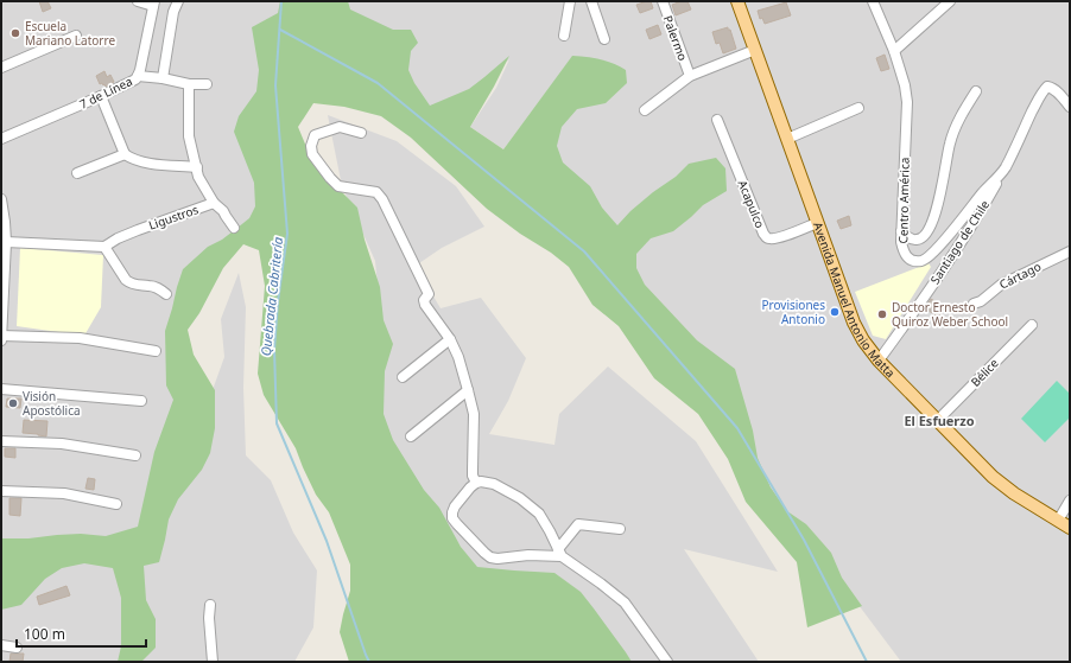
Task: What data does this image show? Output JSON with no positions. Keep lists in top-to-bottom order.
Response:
{
  "streets": {
    "main road": ["Avenida Manuel Antonio Matta"],
    "street": [
      "Palermo",
      "7 de Línea",
      "Centro América",
      "Acapulco",
      "Ligustros",
      "Santiago de Chile",
      "Cártago",
      "Bélice"
    ]
  },
  "crossings": [
    ["Centro América", "Santiago de Chile"],
    ["Acapulco", "Avenida Manuel Antonio Matta"],
    ["Santiago de Chile", "Avenida Manuel Antonio Matta"],
    ["Avenida Manuel Antonio Matta", "Bélice"]
  ],
  "districts": ["El Esfuerzo"],
  "water": ["Quebrada Cabritería"],
  "places": [
    "Escuela Mariano Latorre",
    "Provisiones Antonio",
    "Doctor Ernesto Quiroz Weber School",
    "Visión Apostólica"
  ],
  "scale_bar": "100 m"
}
